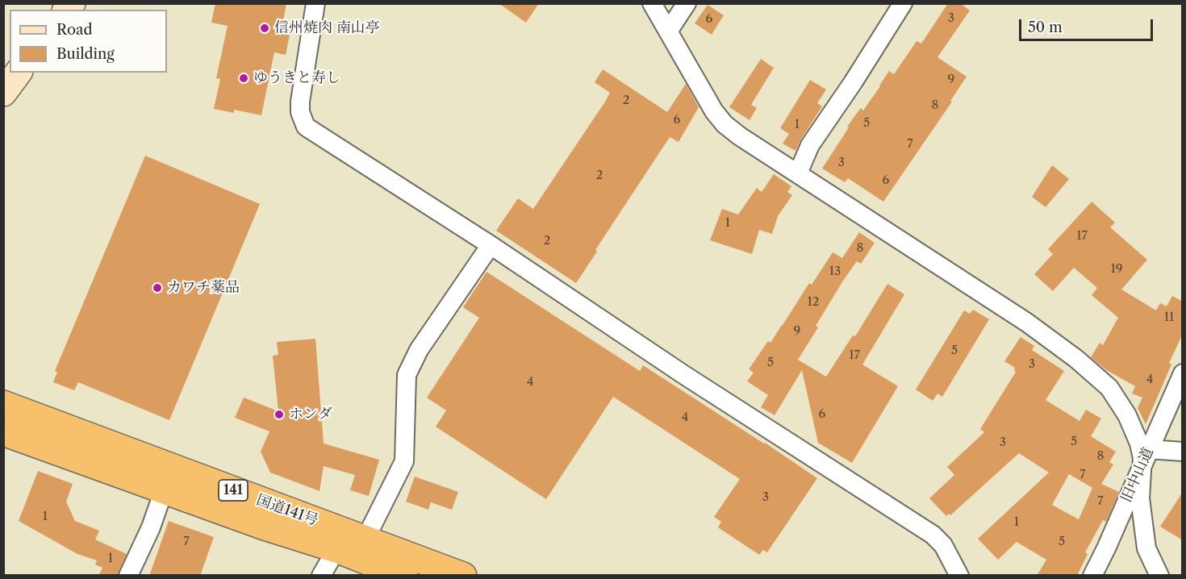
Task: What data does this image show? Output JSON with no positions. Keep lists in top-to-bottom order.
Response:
{
  "streets": {
    "highway": ["141", "国道141号"],
    "street": ["旧中山道"]
  },
  "places": [
    "信州焼肉 南山亭",
    "ゆうきと寿し",
    "カワチ薬品",
    "ホンダ"
  ],
  "house_numbers": [
    "3",
    "6",
    "9",
    "2",
    "8",
    "6",
    "5",
    "1",
    "7",
    "3",
    "2",
    "6",
    "1",
    "17",
    "2",
    "8",
    "19",
    "13",
    "12",
    "11",
    "9",
    "5",
    "17",
    "5",
    "3",
    "4",
    "4",
    "6",
    "4",
    "5",
    "3",
    "8",
    "7",
    "3",
    "7",
    "1",
    "1",
    "7",
    "5",
    "1"
  ],
  "legend": ["Road", "Building"],
  "scale_bar": "50 m"
}
